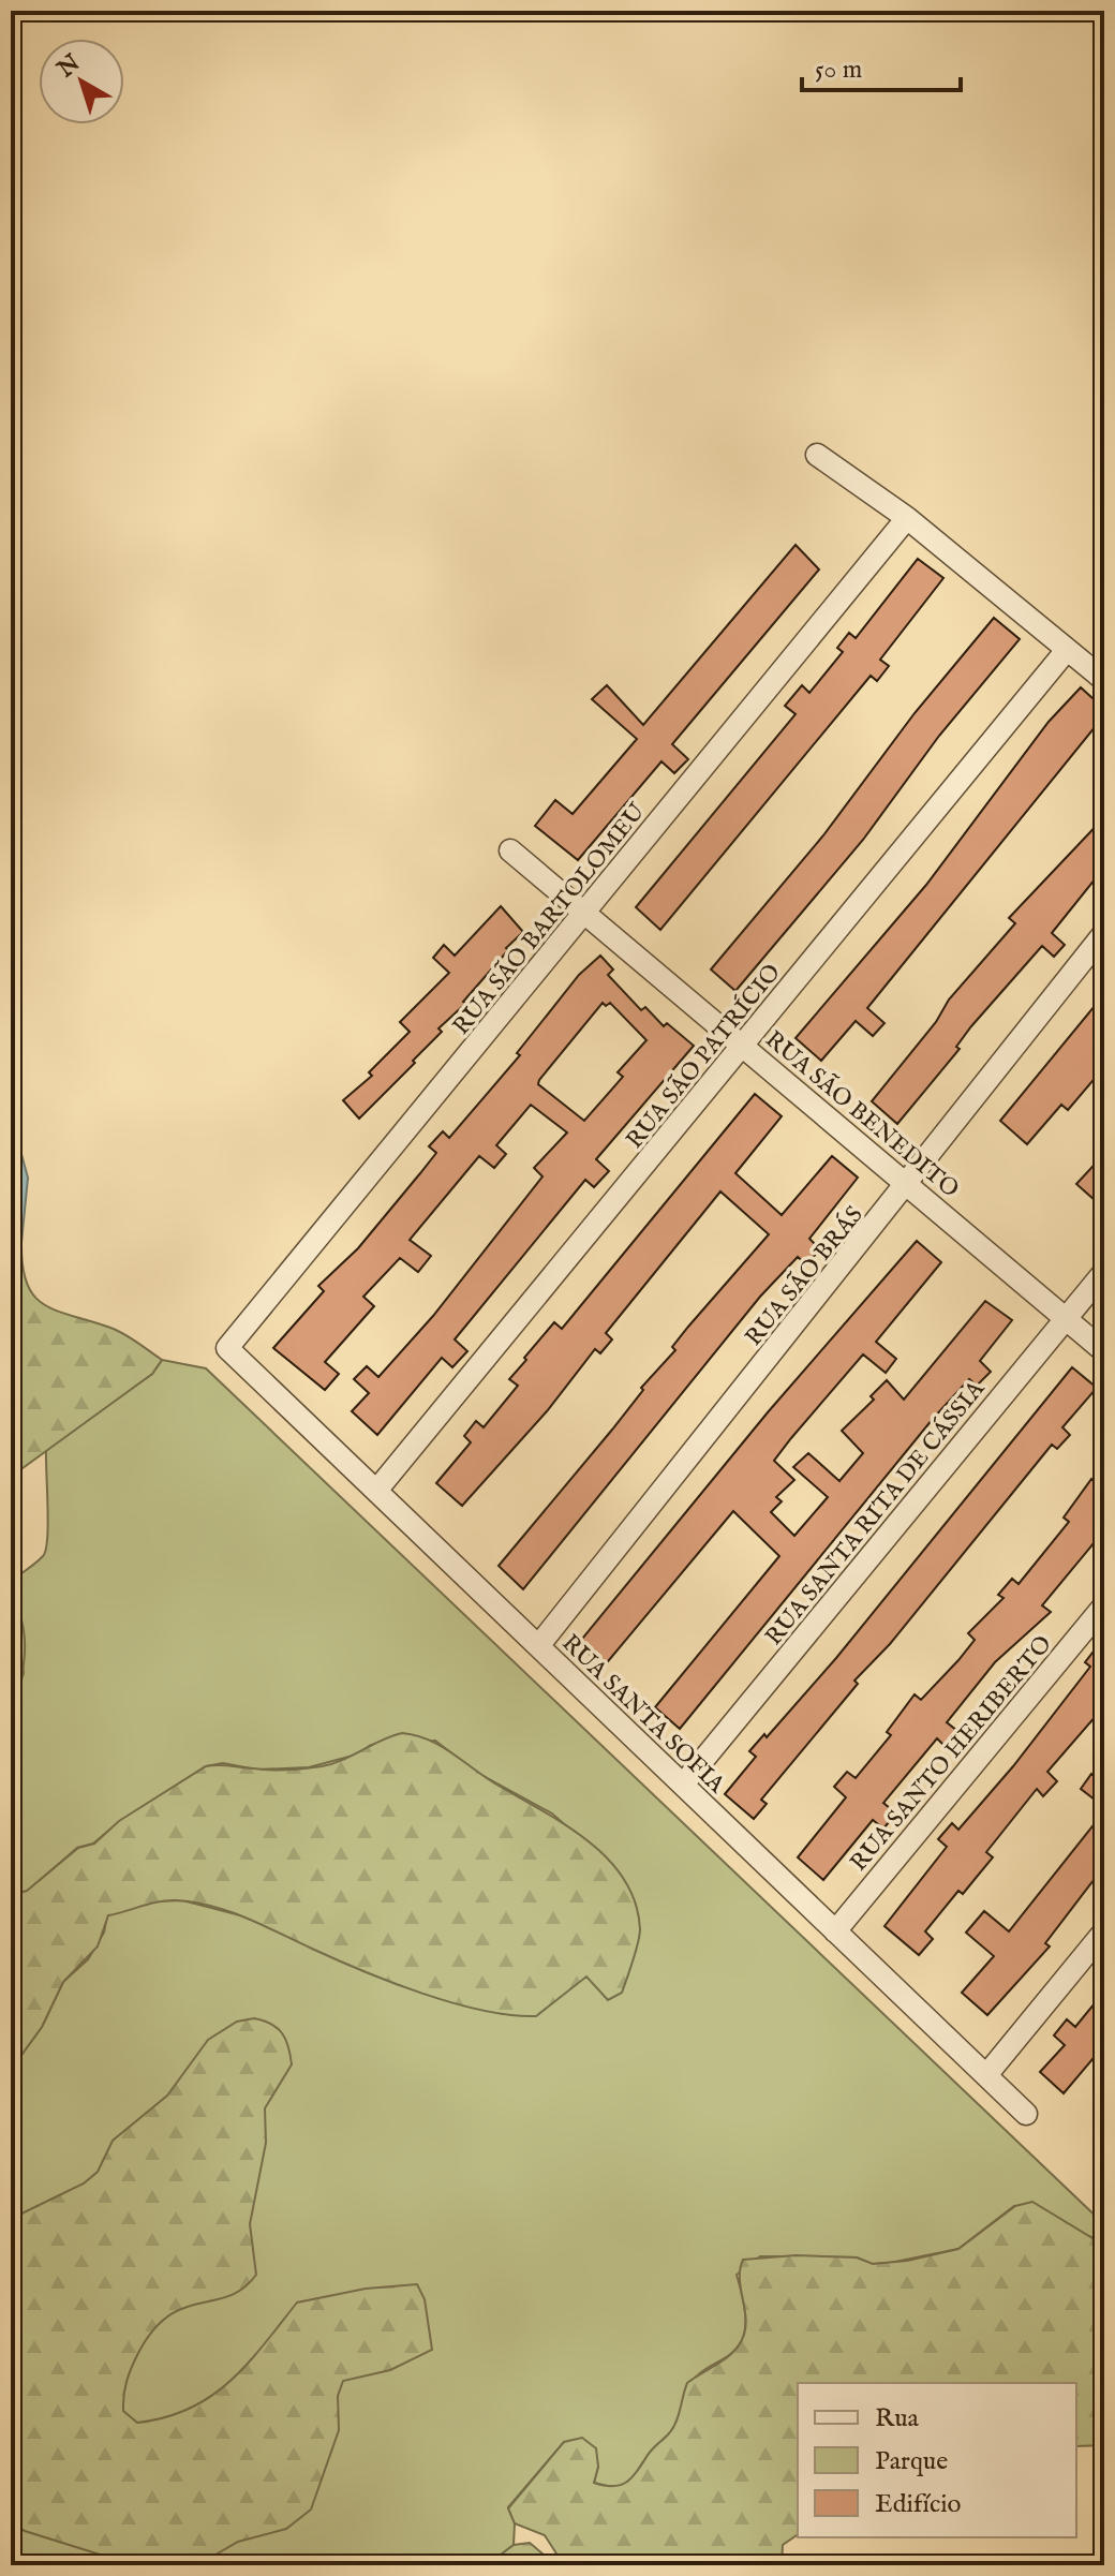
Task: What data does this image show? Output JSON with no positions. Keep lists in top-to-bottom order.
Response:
{
  "streets": {
    "street": [
      "RUA SÃO BARTOLOMEU",
      "RUA SÃO PATRÍCIO",
      "RUA SÃO BENEDITO",
      "RUA SÃO BRÁS",
      "RUA SANTA RITA DE CÁSSIA",
      "RUA SANTA SOFIA",
      "RUA SANTO HERIBERTO"
    ]
  },
  "crossings": [
    ["RUA SÃO BARTOLOMEU", "RUA SÃO BENEDITO"],
    ["RUA SÃO BARTOLOMEU", "RUA SANTA SOFIA"],
    ["RUA SÃO PATRÍCIO", "RUA SÃO BENEDITO"],
    ["RUA SÃO PATRÍCIO", "RUA SANTA SOFIA"],
    ["RUA SÃO BENEDITO", "RUA SÃO BRÁS"],
    ["RUA SÃO BENEDITO", "RUA SANTA RITA DE CÁSSIA"],
    ["RUA SÃO BRÁS", "RUA SANTA SOFIA"],
    ["RUA SANTA RITA DE CÁSSIA", "RUA SANTA SOFIA"],
    ["RUA SANTA SOFIA", "RUA SANTO HERIBERTO"]
  ],
  "legend": ["Rua", "Parque", "Edifício"],
  "scale_bar": "50 m",
  "north": "top left"
}
